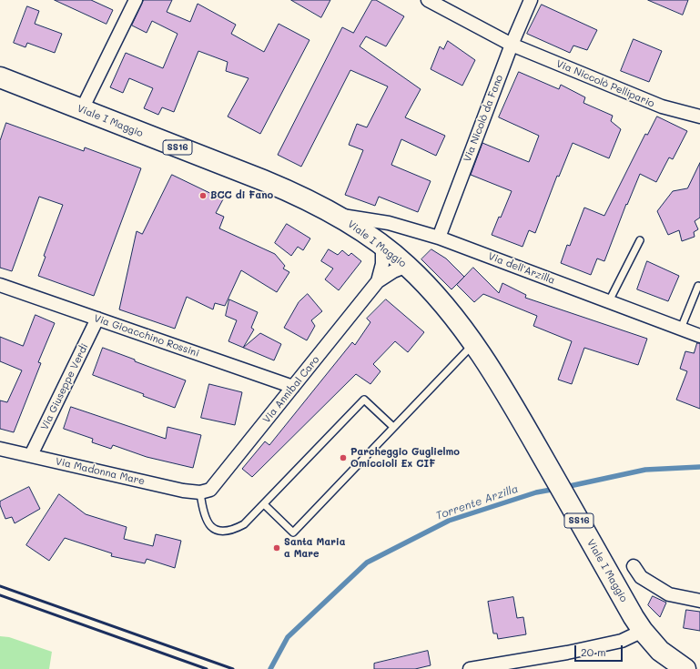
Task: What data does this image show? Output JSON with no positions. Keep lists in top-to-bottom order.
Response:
{
  "streets": {
    "main road": ["Viale I Maggio", "SS16"],
    "street": [
      "Via Niccolò Pellipario",
      "Via Nicolò da Fano",
      "Via dell'Arzilla",
      "Via Gioacchino Rossini",
      "Via Giuseppe Verdi",
      "Via Annibal Caro",
      "Via Madonna Mare"
    ]
  },
  "crossings": [
    ["Via Niccolò Pellipario", "Via Nicolò da Fano"],
    ["Via Nicolò da Fano", "Via dell'Arzilla"],
    ["Viale I Maggio", "SS16"],
    ["Viale I Maggio", "Via dell'Arzilla"],
    ["Viale I Maggio", "Via Annibal Caro"],
    ["Via Gioacchino Rossini", "Via Giuseppe Verdi"],
    ["Via Gioacchino Rossini", "Via Annibal Caro"],
    ["Via Giuseppe Verdi", "Via Madonna Mare"],
    ["Via Annibal Caro", "Via Madonna Mare"]
  ],
  "water": ["Torrente Arzilla"],
  "places": ["BCC di Fano", "Parcheggio Guglielmo Omiccioli Ex CIF", "Santa Maria a Mare"],
  "scale_bar": "20 m"
}
